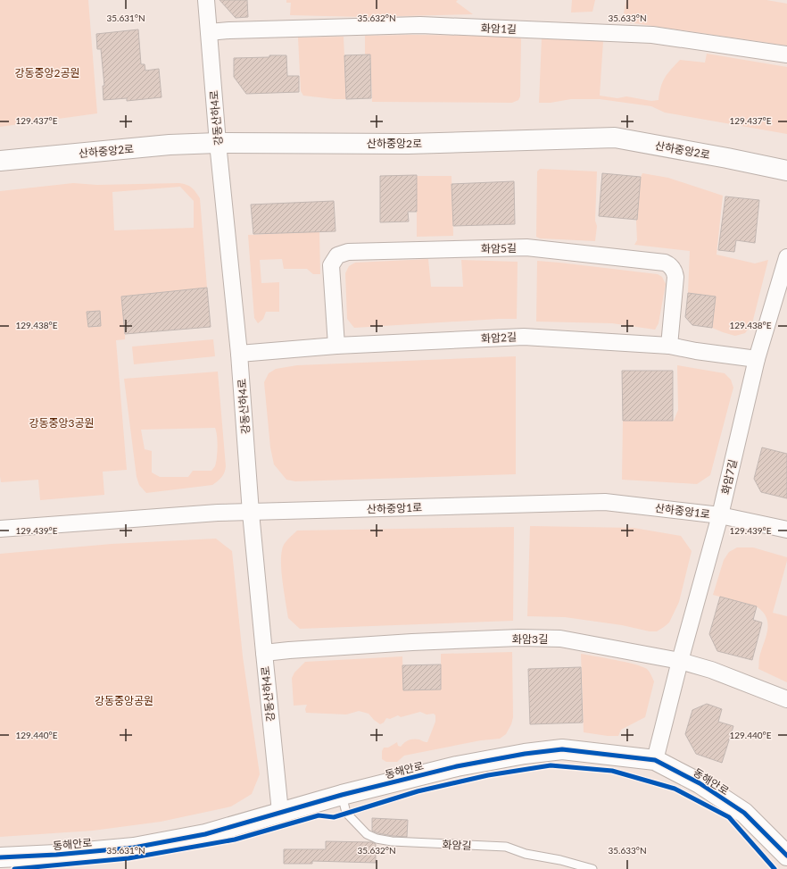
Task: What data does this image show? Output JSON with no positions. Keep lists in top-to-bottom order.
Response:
{
  "streets": {
    "street": [
      "화암1길",
      "강동산하4로",
      "산하중앙2로",
      "화암5길",
      "화암2길",
      "화암7길",
      "산하중앙1로",
      "화암3길",
      "동해안로"
    ],
    "lane": ["화암길"]
  },
  "crossings": [
    ["화암1길", "강동산하4로"],
    ["강동산하4로", "산하중앙2로"],
    ["강동산하4로", "화암2길"],
    ["강동산하4로", "산하중앙1로"],
    ["강동산하4로", "화암3길"],
    ["강동산하4로", "동해안로"],
    ["화암5길", "화암2길"],
    ["화암2길", "화암7길"],
    ["화암7길", "산하중앙1로"],
    ["화암7길", "화암3길"],
    ["화암7길", "동해안로"],
    ["동해안로", "화암길"]
  ],
  "parks": ["강동중앙2공원", "강동중앙3공원", "강동중앙공원"],
  "coordinates": [
    "35.631°N",
    "35.632°N",
    "35.633°N",
    "129.437°E",
    "129.438°E",
    "129.439°E",
    "129.440°E"
  ]
}
